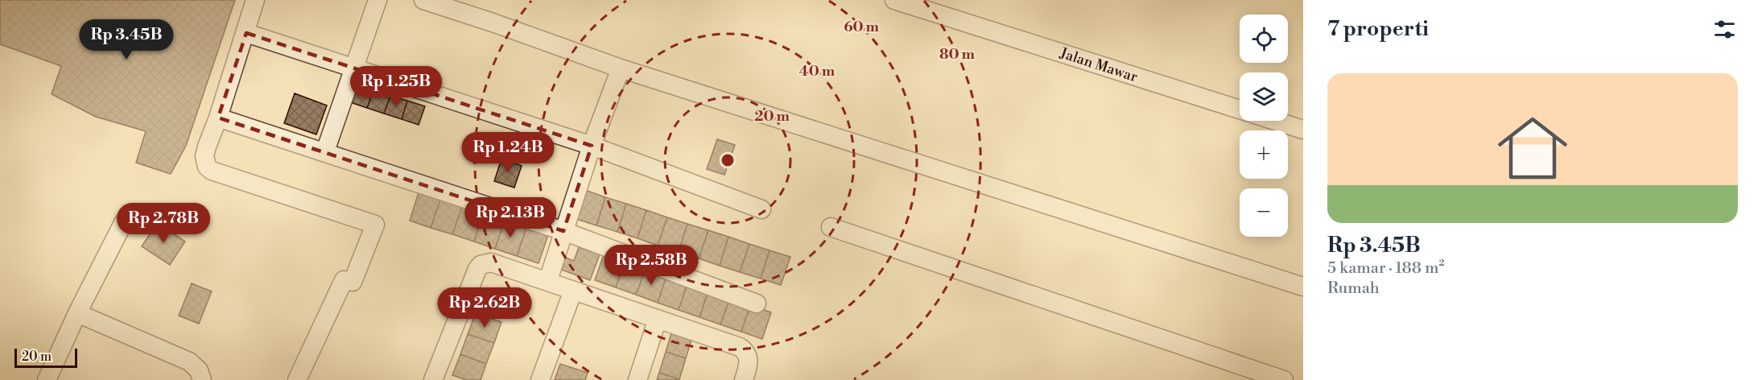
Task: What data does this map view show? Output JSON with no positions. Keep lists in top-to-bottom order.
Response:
{
  "streets": {
    "street": ["Jalan Mawar"]
  },
  "scale_bar": "20 m",
  "page": {
    "heading": "7 properti",
    "map_buttons": ["+", "−"],
    "price": [
      "Rp 3.45B",
      "Rp 1.25B",
      "Rp 1.24B",
      "Rp 2.13B",
      "Rp 2.78B",
      "Rp 2.58B",
      "Rp 2.62B"
    ],
    "list": [
      {
        "name": "Rp 3.45B",
        "note": "5 kamar · 188 m² · Rumah"
      }
    ],
    "scale": "20 m"
  },
  "rings": [
    "60 m",
    "80 m",
    "40 m",
    "20 m"
  ]
}
